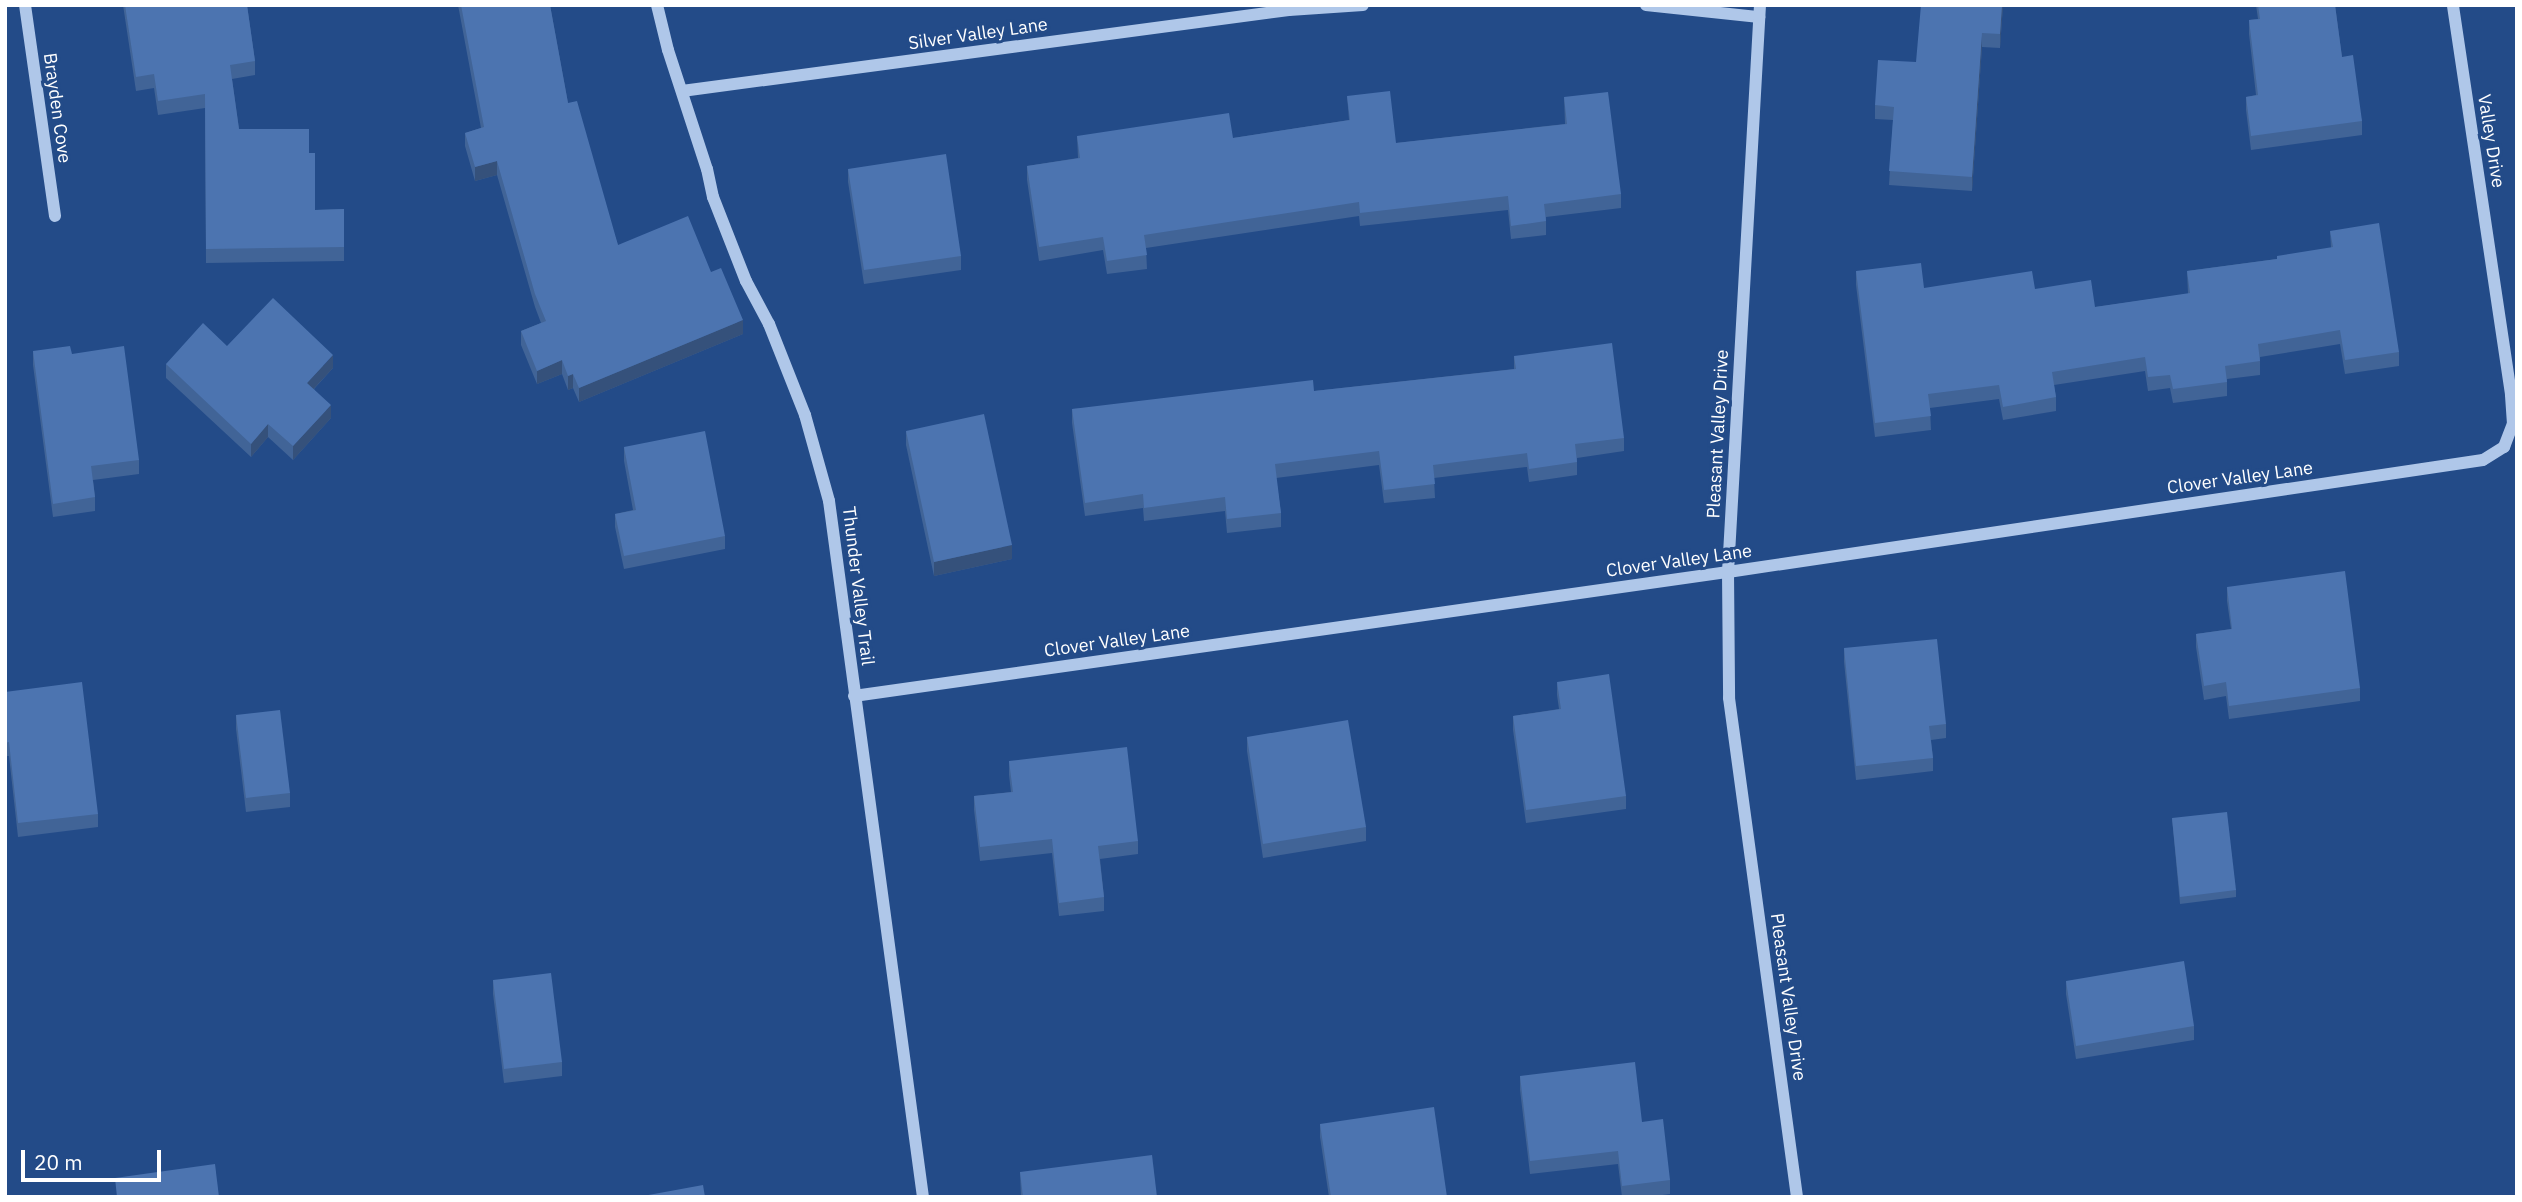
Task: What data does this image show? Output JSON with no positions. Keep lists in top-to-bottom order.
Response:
{
  "streets": {
    "street": [
      "Silver Valley Lane",
      "Brayden Cove",
      "Valley Drive",
      "Pleasant Valley Drive",
      "Clover Valley Lane",
      "Thunder Valley Trail"
    ]
  },
  "crossings": [
    ["Silver Valley Lane", "Thunder Valley Trail"],
    ["Valley Drive", "Clover Valley Lane"],
    ["Pleasant Valley Drive", "Clover Valley Lane"],
    ["Clover Valley Lane", "Thunder Valley Trail"]
  ],
  "scale_bar": "20 m"
}
